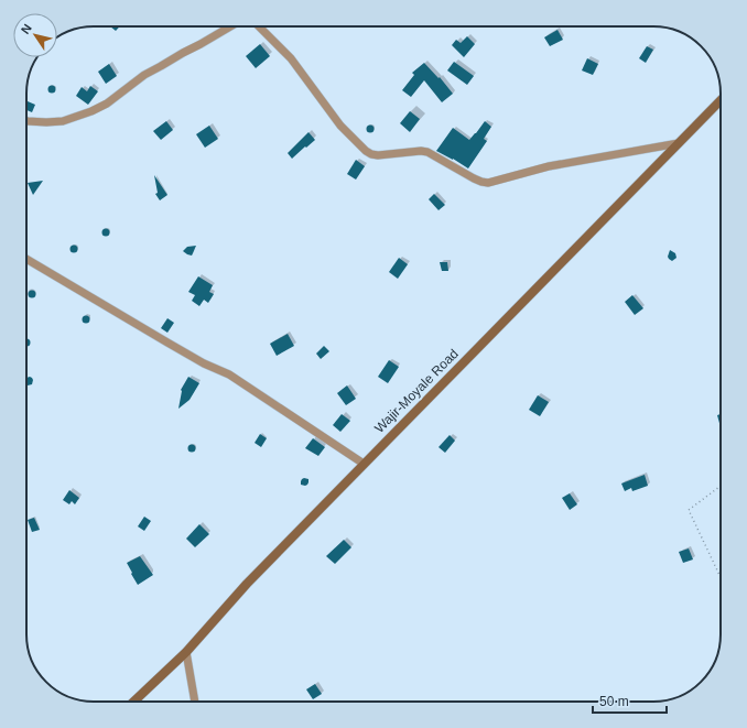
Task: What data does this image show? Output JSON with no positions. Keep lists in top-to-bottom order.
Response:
{
  "streets": {
    "main road": ["Wajir-Moyale Road"]
  },
  "scale_bar": "50 m",
  "north": "top left"
}
